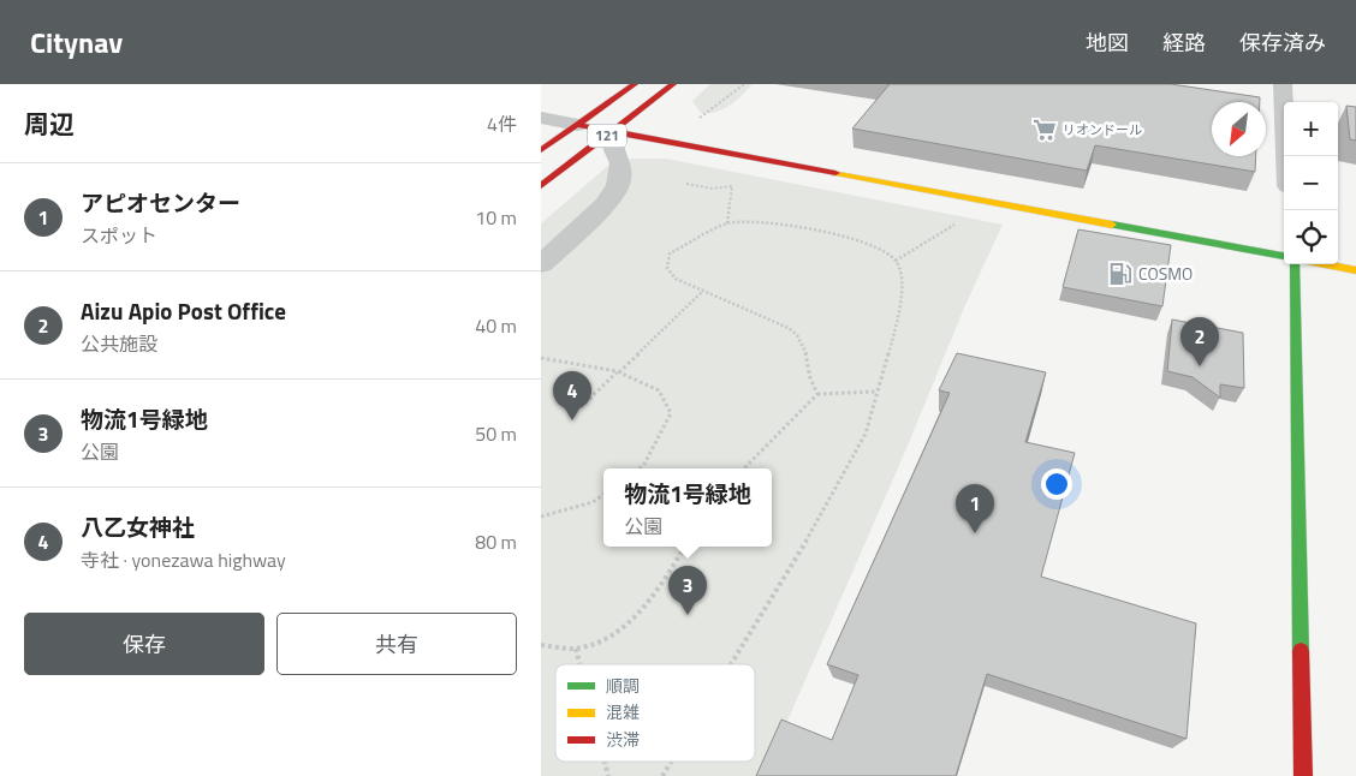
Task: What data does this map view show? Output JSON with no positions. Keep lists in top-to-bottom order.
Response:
{
  "streets": {
    "main road": ["121"]
  },
  "places": {
    "supermarket": ["リオンドール"],
    "fuel station": ["COSMO"]
  },
  "legend": ["順調", "混雑", "渋滞"],
  "north": "bottom left",
  "page": {
    "header": "Citynav",
    "nav": ["地図", "経路", "保存済み"],
    "heading": ["周辺", "4件"],
    "map_buttons": ["+", "−"],
    "list": [
      {
        "mark": "1",
        "name": "アピオセンター",
        "note": "スポット",
        "value": "10 m"
      },
      {
        "mark": "2",
        "name": "Aizu Apio Post Office",
        "note": "公共施設",
        "value": "40 m"
      },
      {
        "mark": "3",
        "name": "物流1号緑地",
        "note": "公園",
        "value": "50 m"
      },
      {
        "mark": "4",
        "name": "八乙女神社",
        "note": "寺社 · yonezawa highway",
        "value": "80 m"
      }
    ],
    "pins": [
      "2",
      "4",
      "1",
      "3"
    ],
    "popup": ["物流1号緑地", "公園"],
    "buttons": ["保存", "共有"]
  }
}
